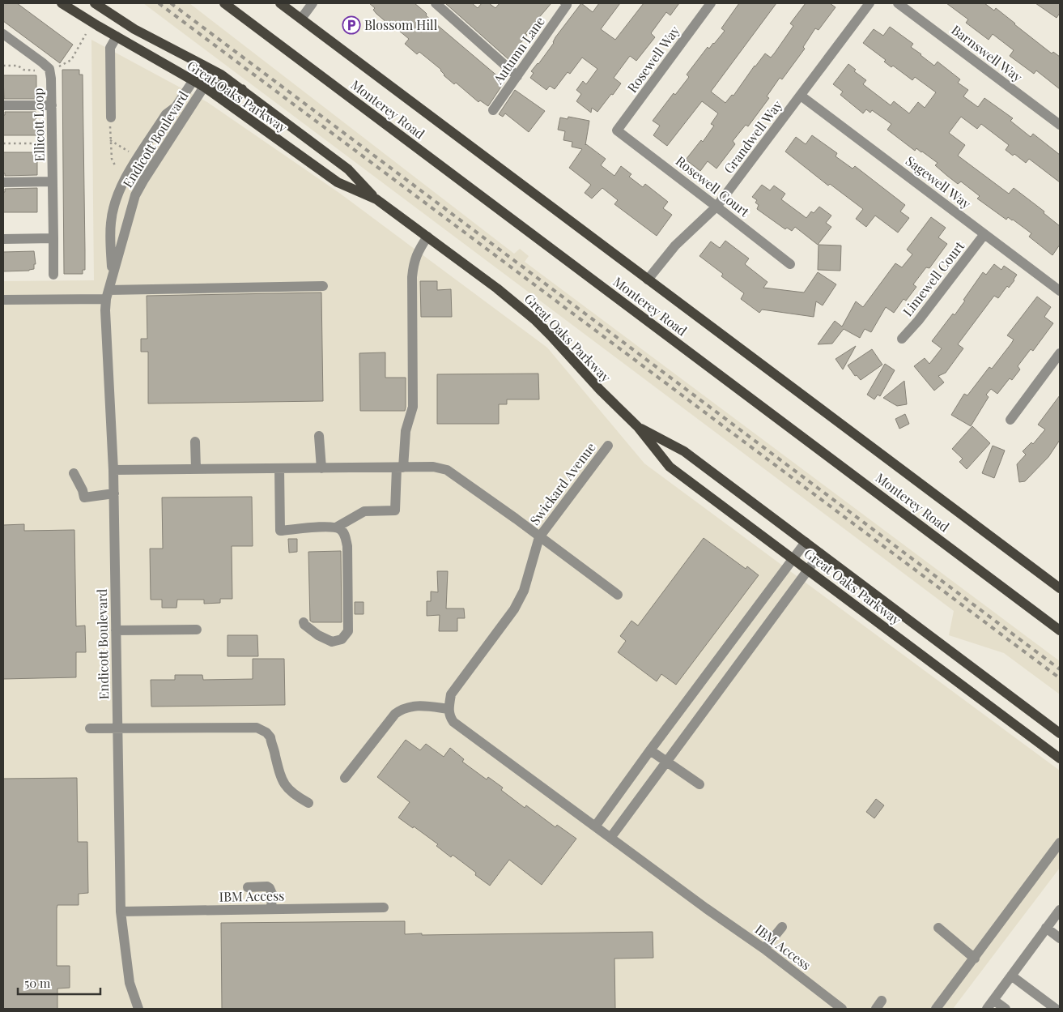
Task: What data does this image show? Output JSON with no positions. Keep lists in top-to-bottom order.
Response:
{
  "streets": {
    "main road": ["Great Oaks Parkway", "Monterey Road"],
    "street": [
      "Autumn Lane",
      "Barnswell Way",
      "Rosewell Way",
      "Ellicott Loop",
      "Grandwell Way",
      "Endicott Boulevard",
      "Sagewell Way",
      "Rosewell Court",
      "Limewell Court",
      "Swickard Avenue",
      "IBM Access"
    ]
  },
  "crossings": [
    ["Rosewell Way", "Rosewell Court"],
    ["Great Oaks Parkway", "Endicott Boulevard"],
    ["Monterey Road", "Grandwell Way"],
    ["Grandwell Way", "Sagewell Way"],
    ["Grandwell Way", "Rosewell Court"],
    ["Endicott Boulevard", "IBM Access"],
    ["Sagewell Way", "Limewell Court"]
  ],
  "places": {
    "parking": ["Blossom Hill"]
  },
  "scale_bar": "50 m"
}
